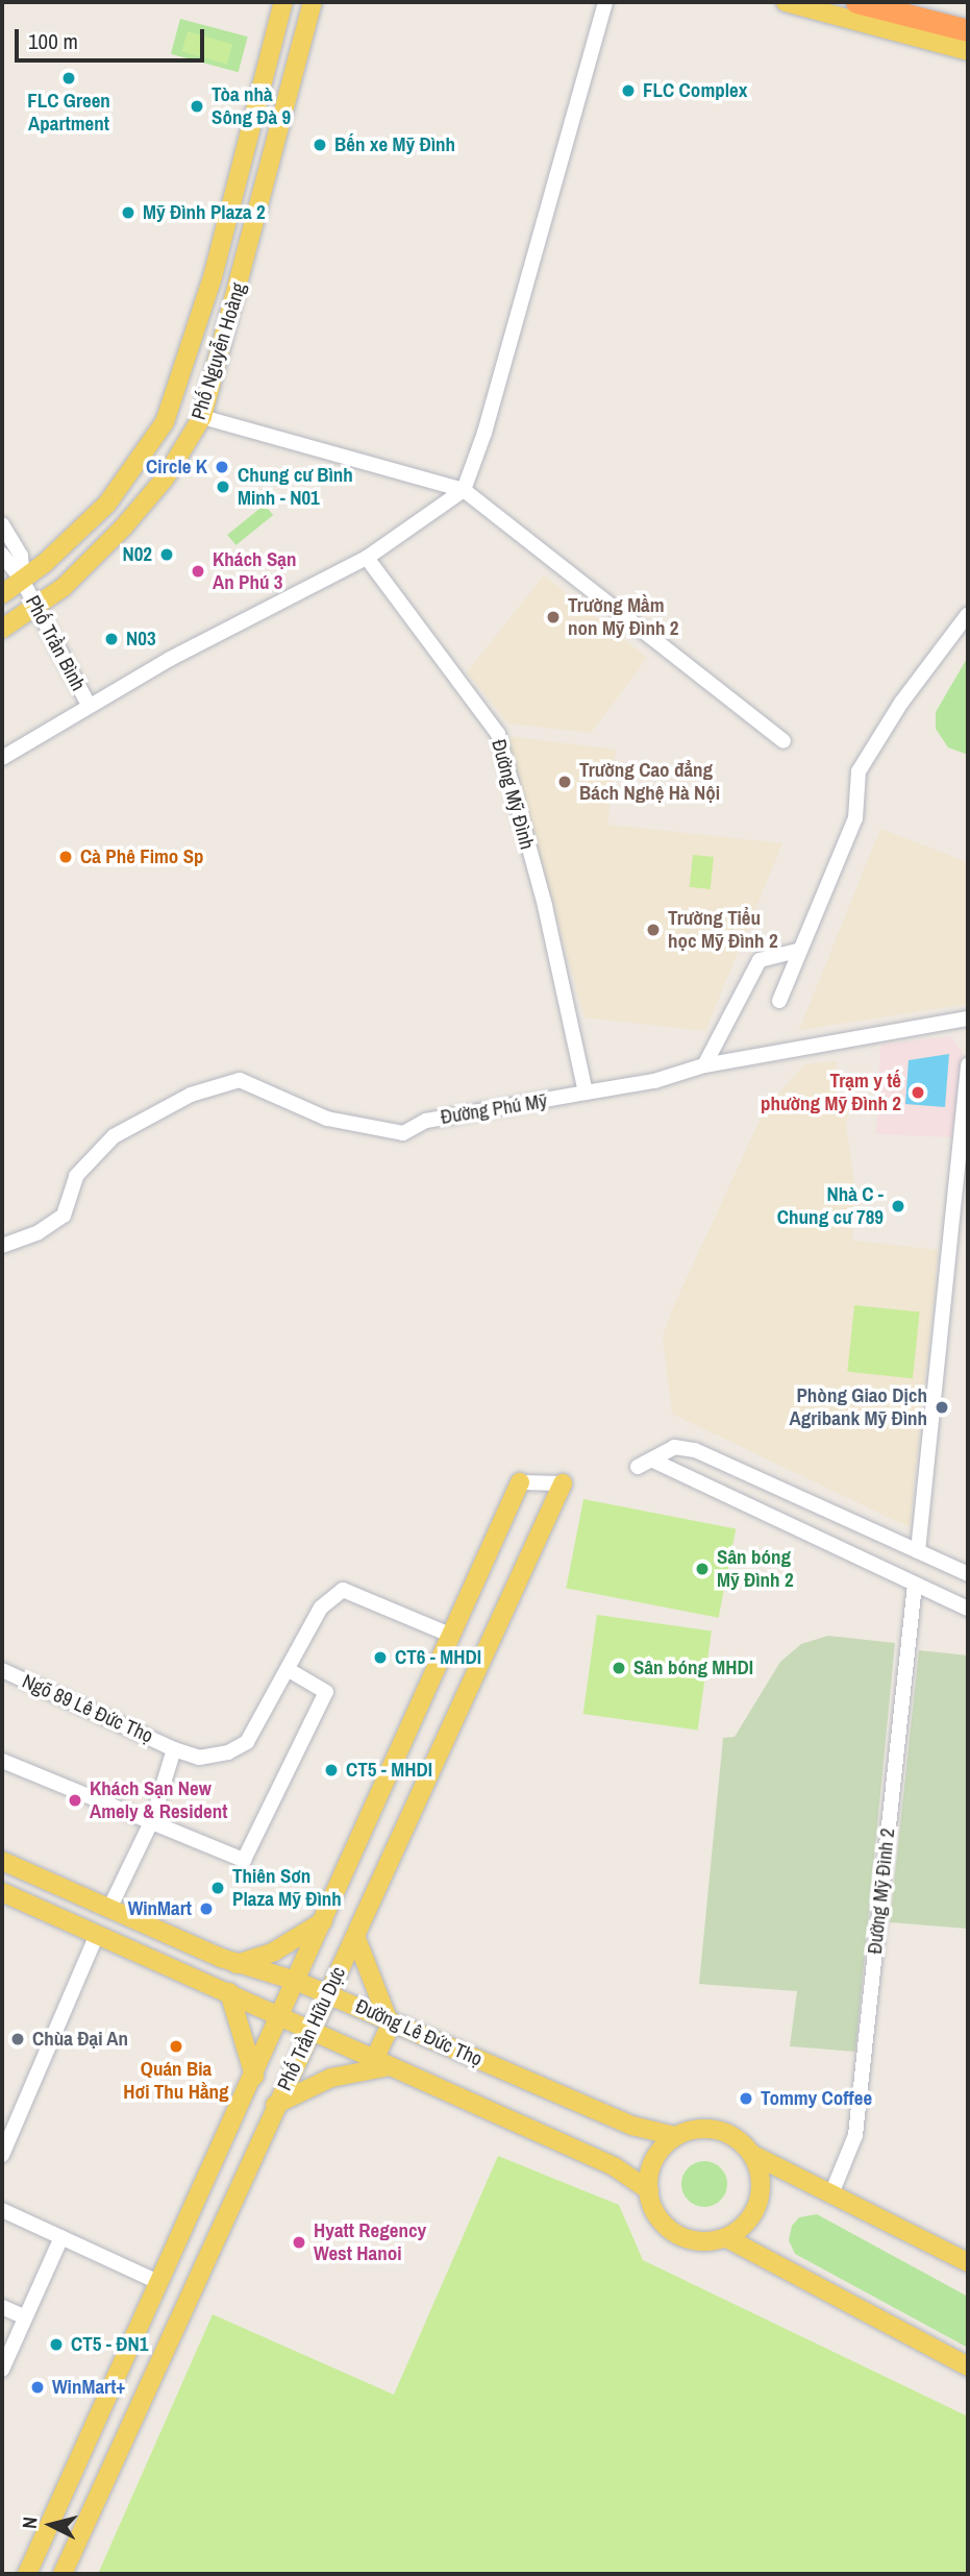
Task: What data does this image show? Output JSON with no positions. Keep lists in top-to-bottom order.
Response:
{
  "streets": {
    "main road": ["Phố Nguyễn Hoàng", "Phố Trần Hữu Dực", "Đường Lê Đức Thọ"],
    "street": [
      "Phố Trần Bình",
      "Đường Mỹ Đình",
      "Đường Phú Mỹ",
      "Ngõ 89 Lê Đức Thọ",
      "Đường Mỹ Đình 2"
    ]
  },
  "crossings": [
    ["Phố Nguyễn Hoàng", "Phố Trần Bình"],
    ["Đường Mỹ Đình", "Đường Phú Mỹ"],
    ["Ngõ 89 Lê Đức Thọ", "Đường Lê Đức Thọ"],
    ["Phố Trần Hữu Dực", "Đường Lê Đức Thọ"]
  ],
  "places": [
    "FLC Green Apartment",
    "FLC Complex",
    "Tòa nhà Sông Đà 9",
    "Bến xe Mỹ Đình",
    "Mỹ Đình Plaza 2",
    "Circle K",
    "Chung cư Bình Minh - N01",
    "N02",
    "Khách Sạn An Phú 3",
    "Trường Mầm non Mỹ Đình 2",
    "N03",
    "Trường Cao đẳng Bách Nghệ Hà Nội",
    "Cà Phê Fimo Sp",
    "Trường Tiểu học Mỹ Đình 2",
    "Trạm y tế phường Mỹ Đình 2",
    "Nhà C - Chung cư 789",
    "Phòng Giao Dịch Agribank Mỹ Đình",
    "Sân bóng Mỹ Đình 2",
    "CT6 - MHDI",
    "Sân bóng MHDI",
    "CT5 - MHDI",
    "Khách Sạn New Amely & Resident",
    "Thiên Sơn Plaza Mỹ Đình",
    "WinMart",
    "Chùa Đại An",
    "Quán Bia Hơi Thu Hằng",
    "Tommy Coffee",
    "Hyatt Regency West Hanoi",
    "CT5 - ĐN1",
    "WinMart+"
  ],
  "scale_bar": "100 m",
  "north": "left"
}
